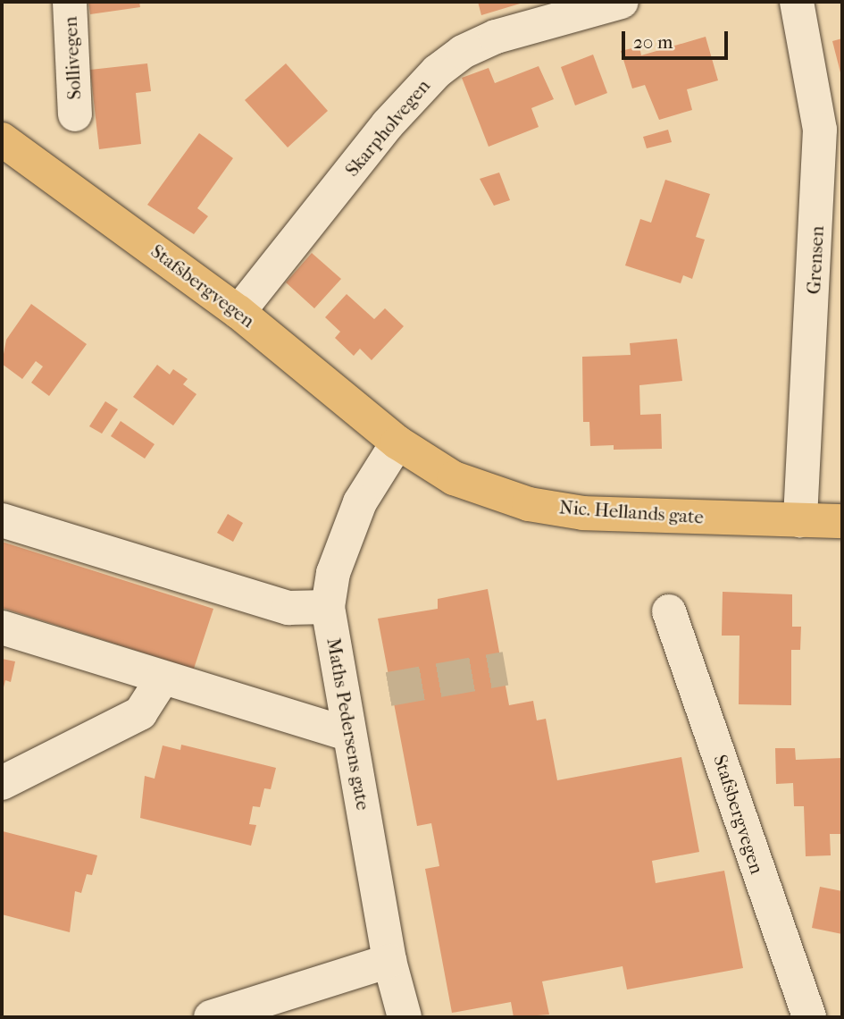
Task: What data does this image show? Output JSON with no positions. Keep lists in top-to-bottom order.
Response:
{
  "streets": {
    "main road": ["Stafsbergvegen", "Nic. Hellands gate"],
    "street": [
      "Sollivegen",
      "Skarpholvegen",
      "Grensen",
      "Maths Pedersens gate"
    ]
  },
  "crossings": [
    ["Skarpholvegen", "Stafsbergvegen"],
    ["Grensen", "Nic. Hellands gate"],
    ["Stafsbergvegen", "Nic. Hellands gate"],
    ["Stafsbergvegen", "Maths Pedersens gate"],
    ["Nic. Hellands gate", "Maths Pedersens gate"]
  ],
  "scale_bar": "20 m"
}
